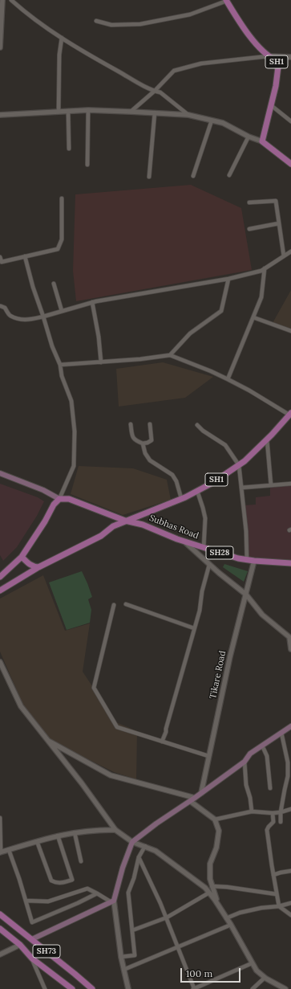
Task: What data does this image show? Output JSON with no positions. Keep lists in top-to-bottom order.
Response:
{
  "streets": {
    "main road": [
      "SH1",
      "Subhas Road",
      "SH28",
      "SH73"
    ],
    "street": ["Tikare Road"]
  },
  "crossings": [
    ["SH1", "Subhas Road"],
    ["Subhas Road", "Tikare Road"]
  ],
  "scale_bar": "100 m"
}
